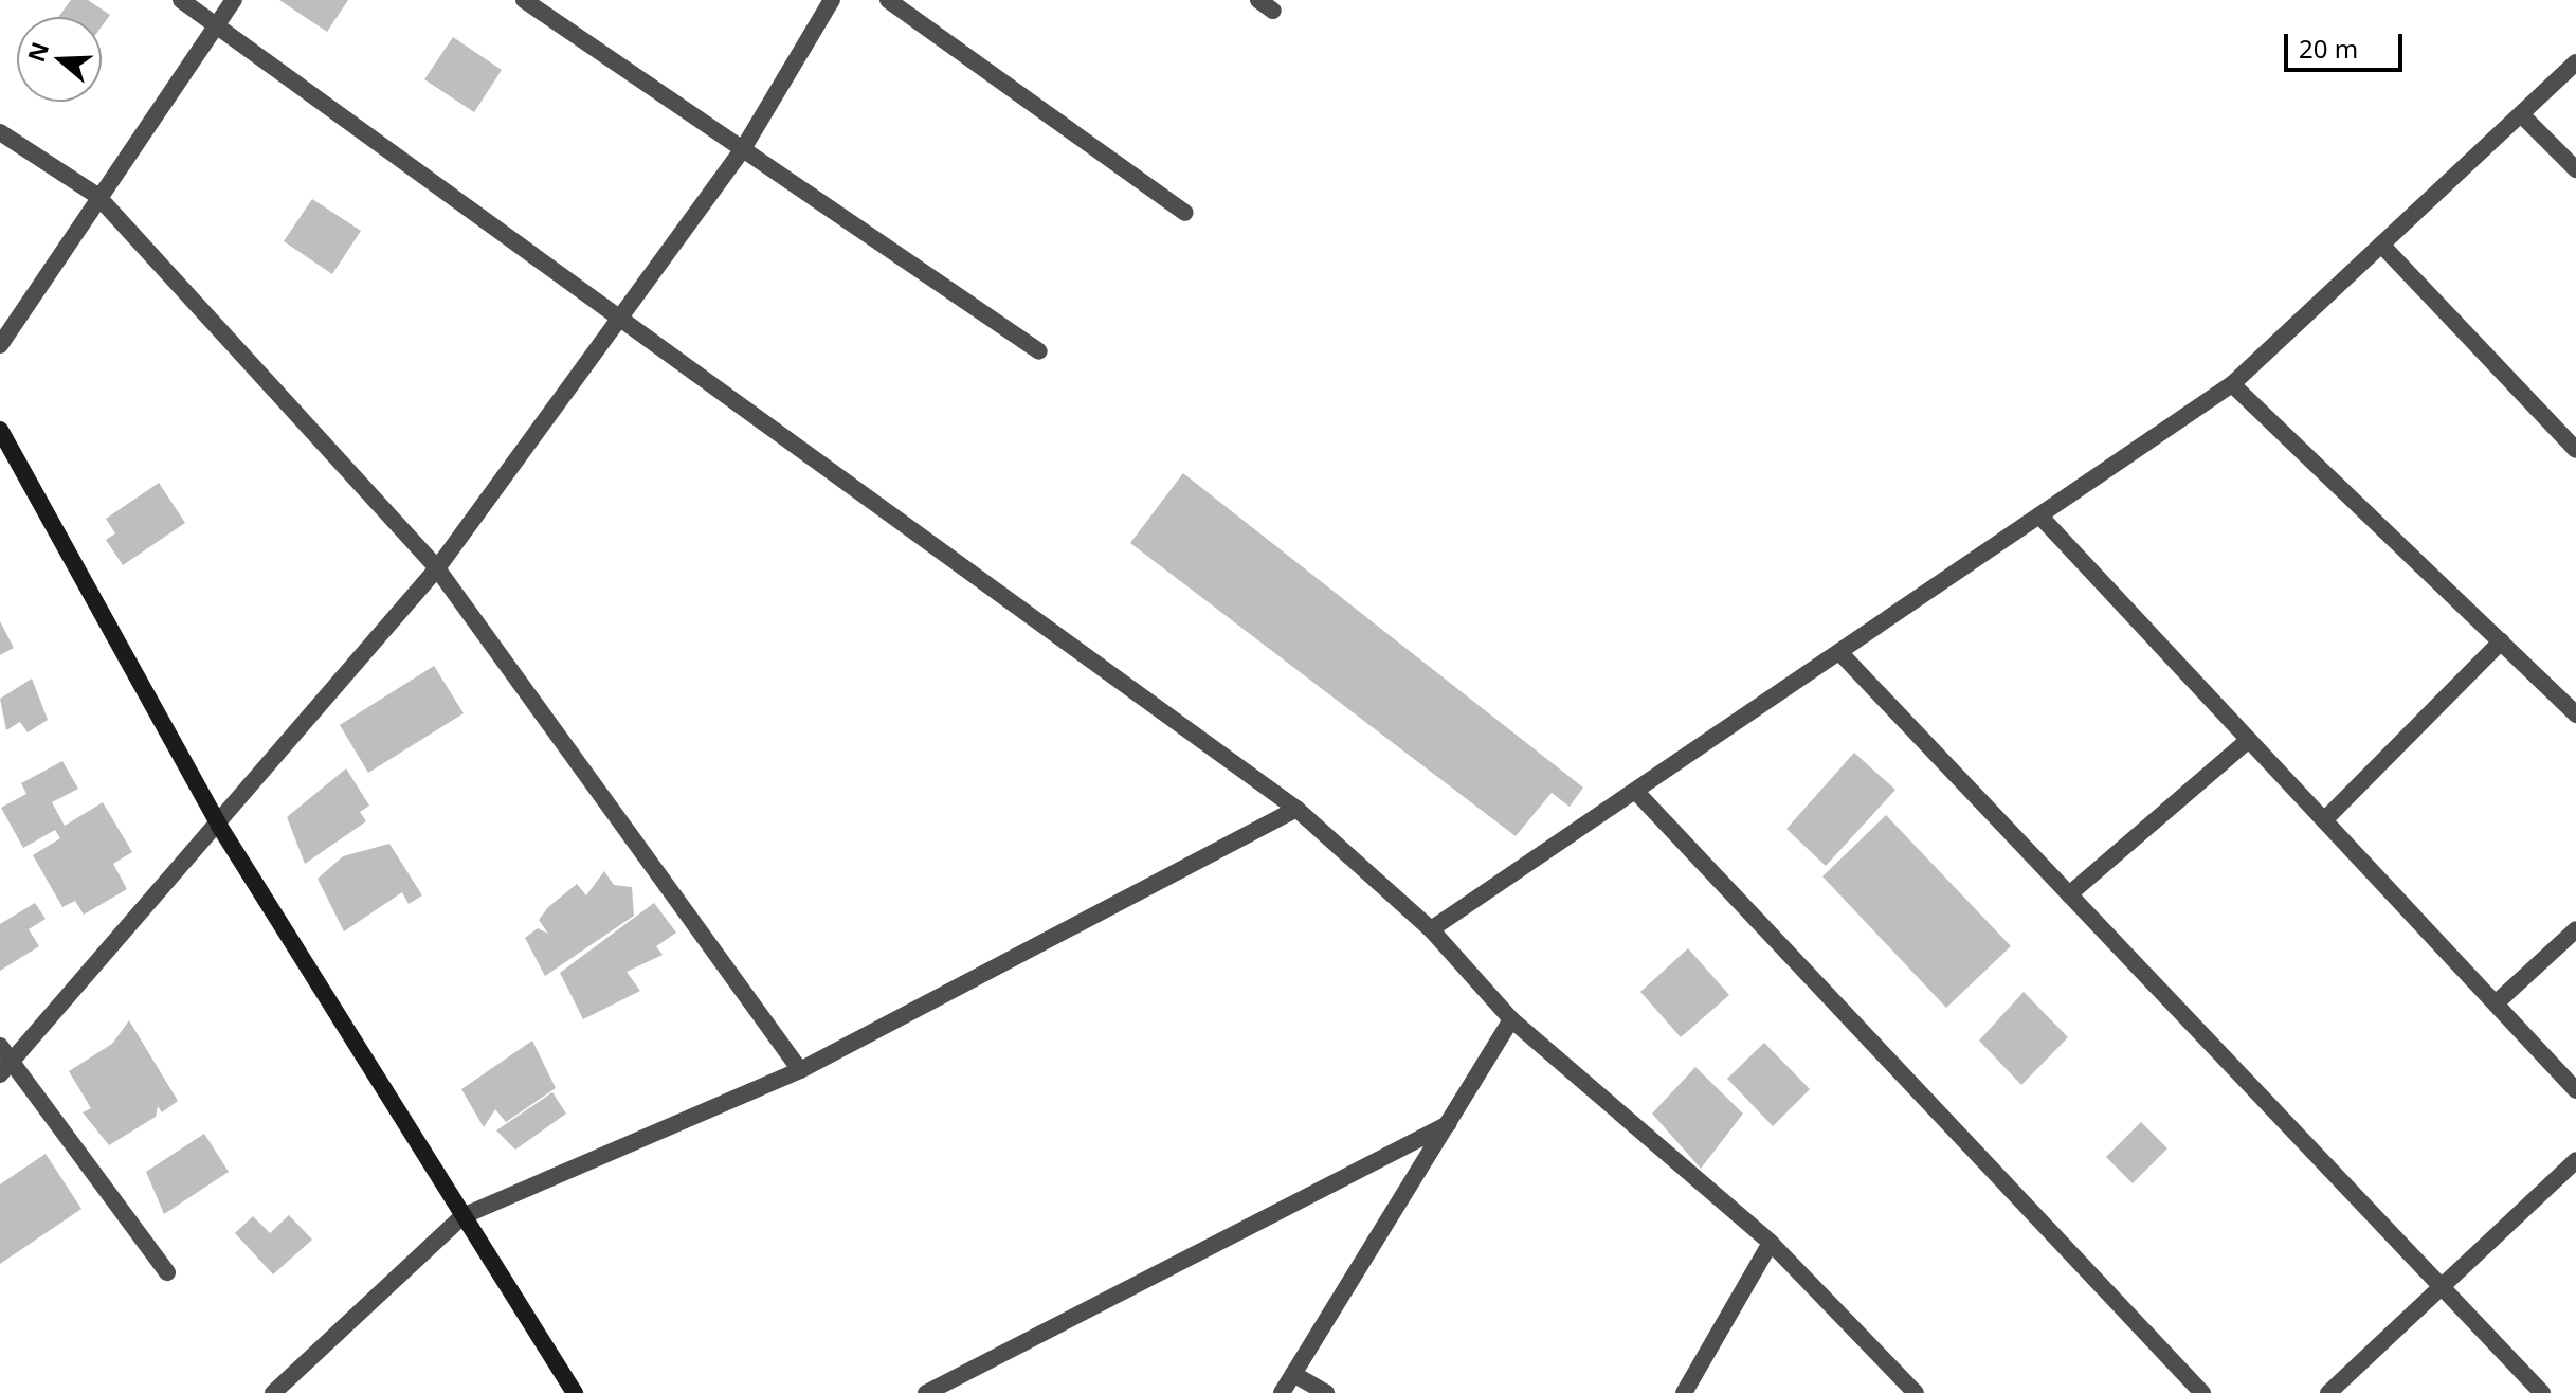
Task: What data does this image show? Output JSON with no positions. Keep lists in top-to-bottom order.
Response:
{
  "scale_bar": "20 m",
  "north": "left"
}
